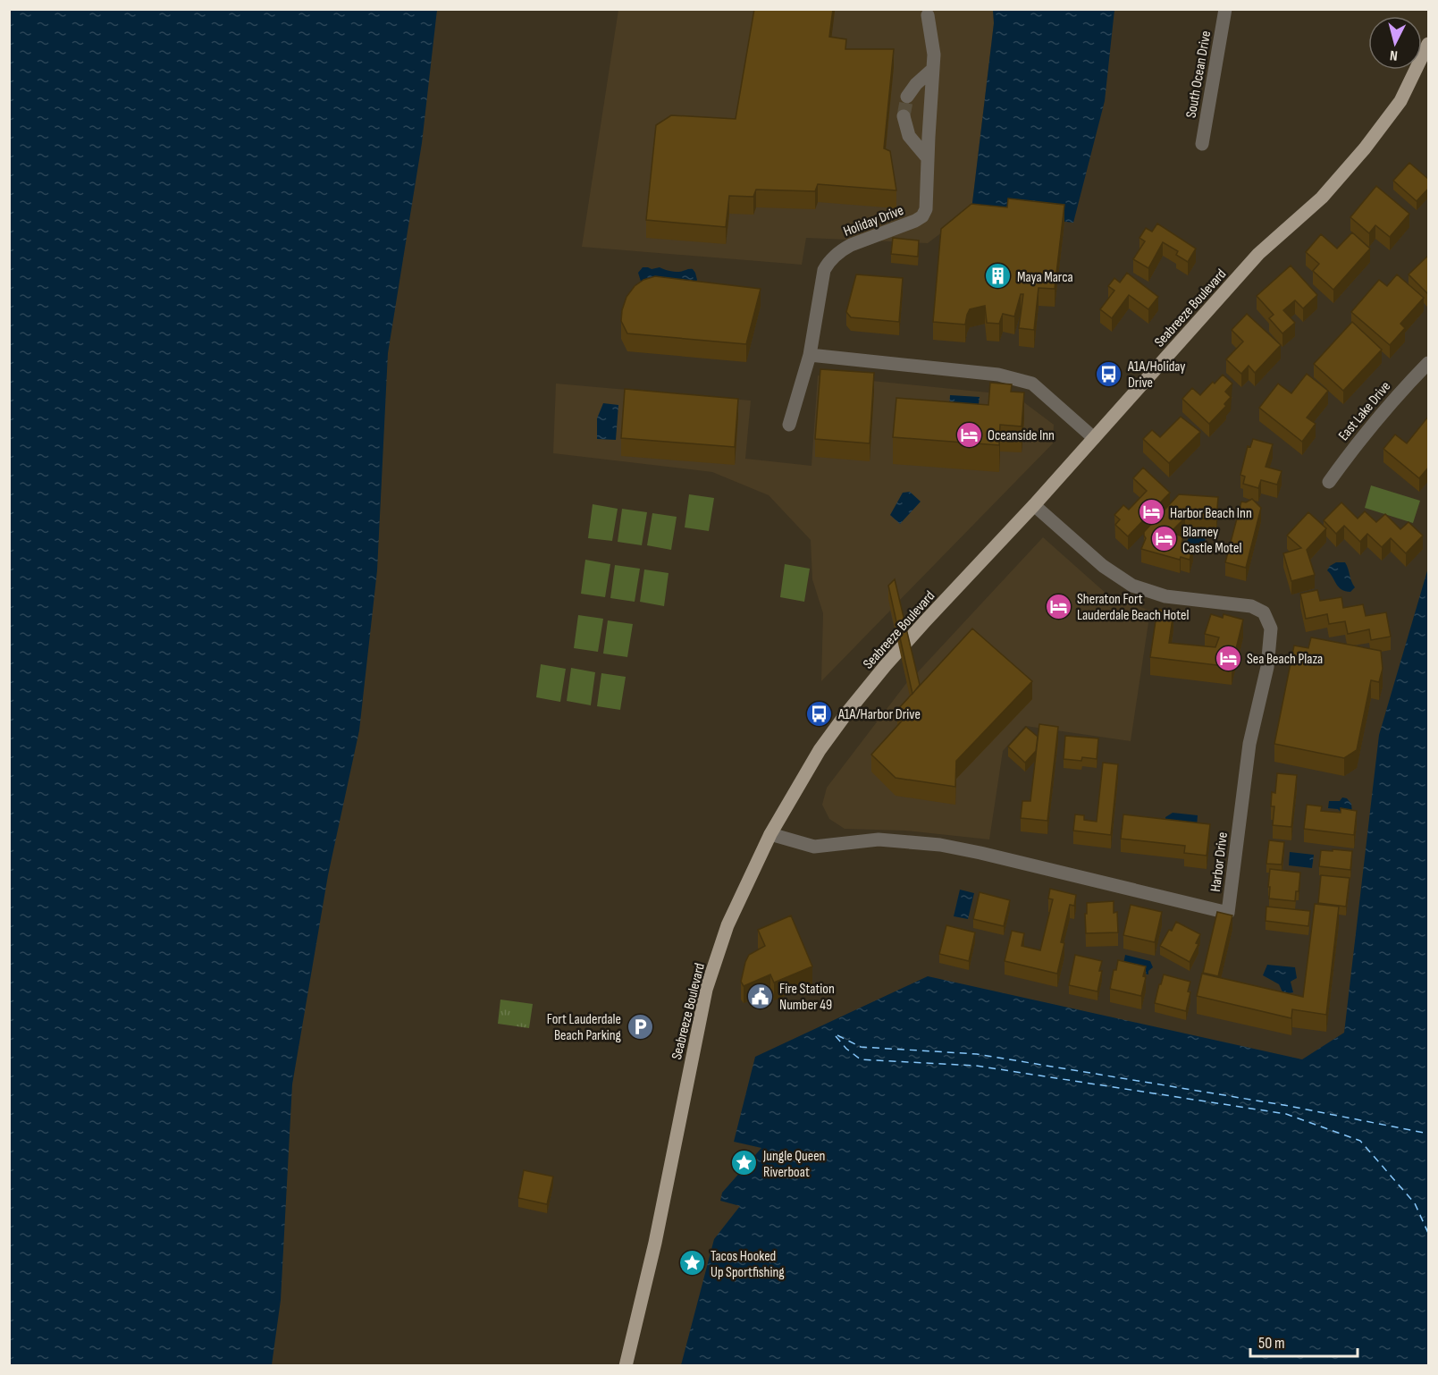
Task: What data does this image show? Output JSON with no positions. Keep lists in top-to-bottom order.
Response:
{
  "streets": {
    "main road": ["Seabreeze Boulevard"],
    "street": [
      "South Ocean Drive",
      "Holiday Drive",
      "East Lake Drive",
      "Harbor Drive"
    ]
  },
  "crossings": [
    ["Seabreeze Boulevard", "Harbor Drive"]
  ],
  "places": {
    "building": ["Maya Marca"],
    "bus stop": ["A1A/Holiday Drive", "A1A/Harbor Drive"],
    "hotel": [
      "Oceanside Inn",
      "Harbor Beach Inn",
      "Blarney Castle Motel",
      "Sheraton Fort Lauderdale Beach Hotel",
      "Sea Beach Plaza"
    ],
    "public building": ["Fire Station Number 49"],
    "parking": ["Fort Lauderdale Beach Parking"],
    "place": ["Jungle Queen Riverboat", "Tacos Hooked Up Sportfishing"]
  },
  "scale_bar": "50 m",
  "north": "bottom"
}
